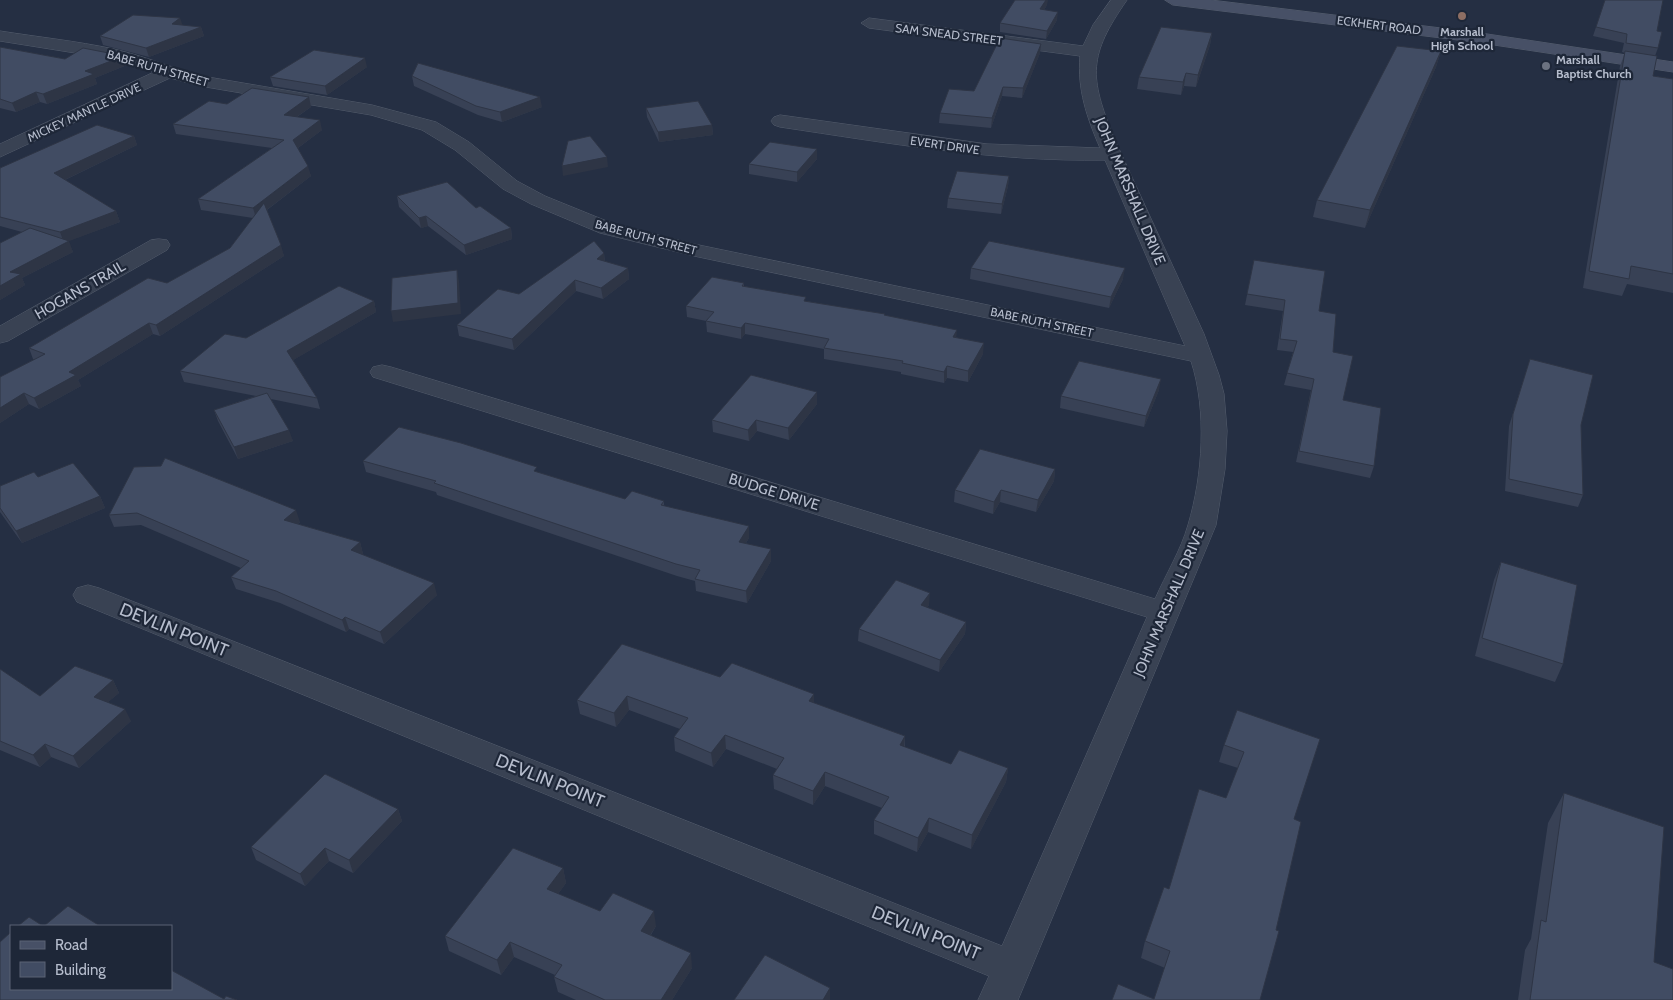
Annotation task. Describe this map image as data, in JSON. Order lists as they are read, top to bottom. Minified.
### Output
{"streets":{"main road":["ECKHERT ROAD"],"street":["SAM SNEAD STREET","BABE RUTH STREET","MICKEY MANTLE DRIVE","EVERT DRIVE","JOHN MARSHALL DRIVE","HOGANS TRAIL","BUDGE DRIVE","DEVLIN POINT"]},"crossings":[["SAM SNEAD STREET","JOHN MARSHALL DRIVE"],["BABE RUTH STREET","MICKEY MANTLE DRIVE"],["BABE RUTH STREET","JOHN MARSHALL DRIVE"],["EVERT DRIVE","JOHN MARSHALL DRIVE"],["JOHN MARSHALL DRIVE","BUDGE DRIVE"],["JOHN MARSHALL DRIVE","DEVLIN POINT"]],"places":["Marshall High School","Marshall Baptist Church"],"legend":["Road","Building"]}
